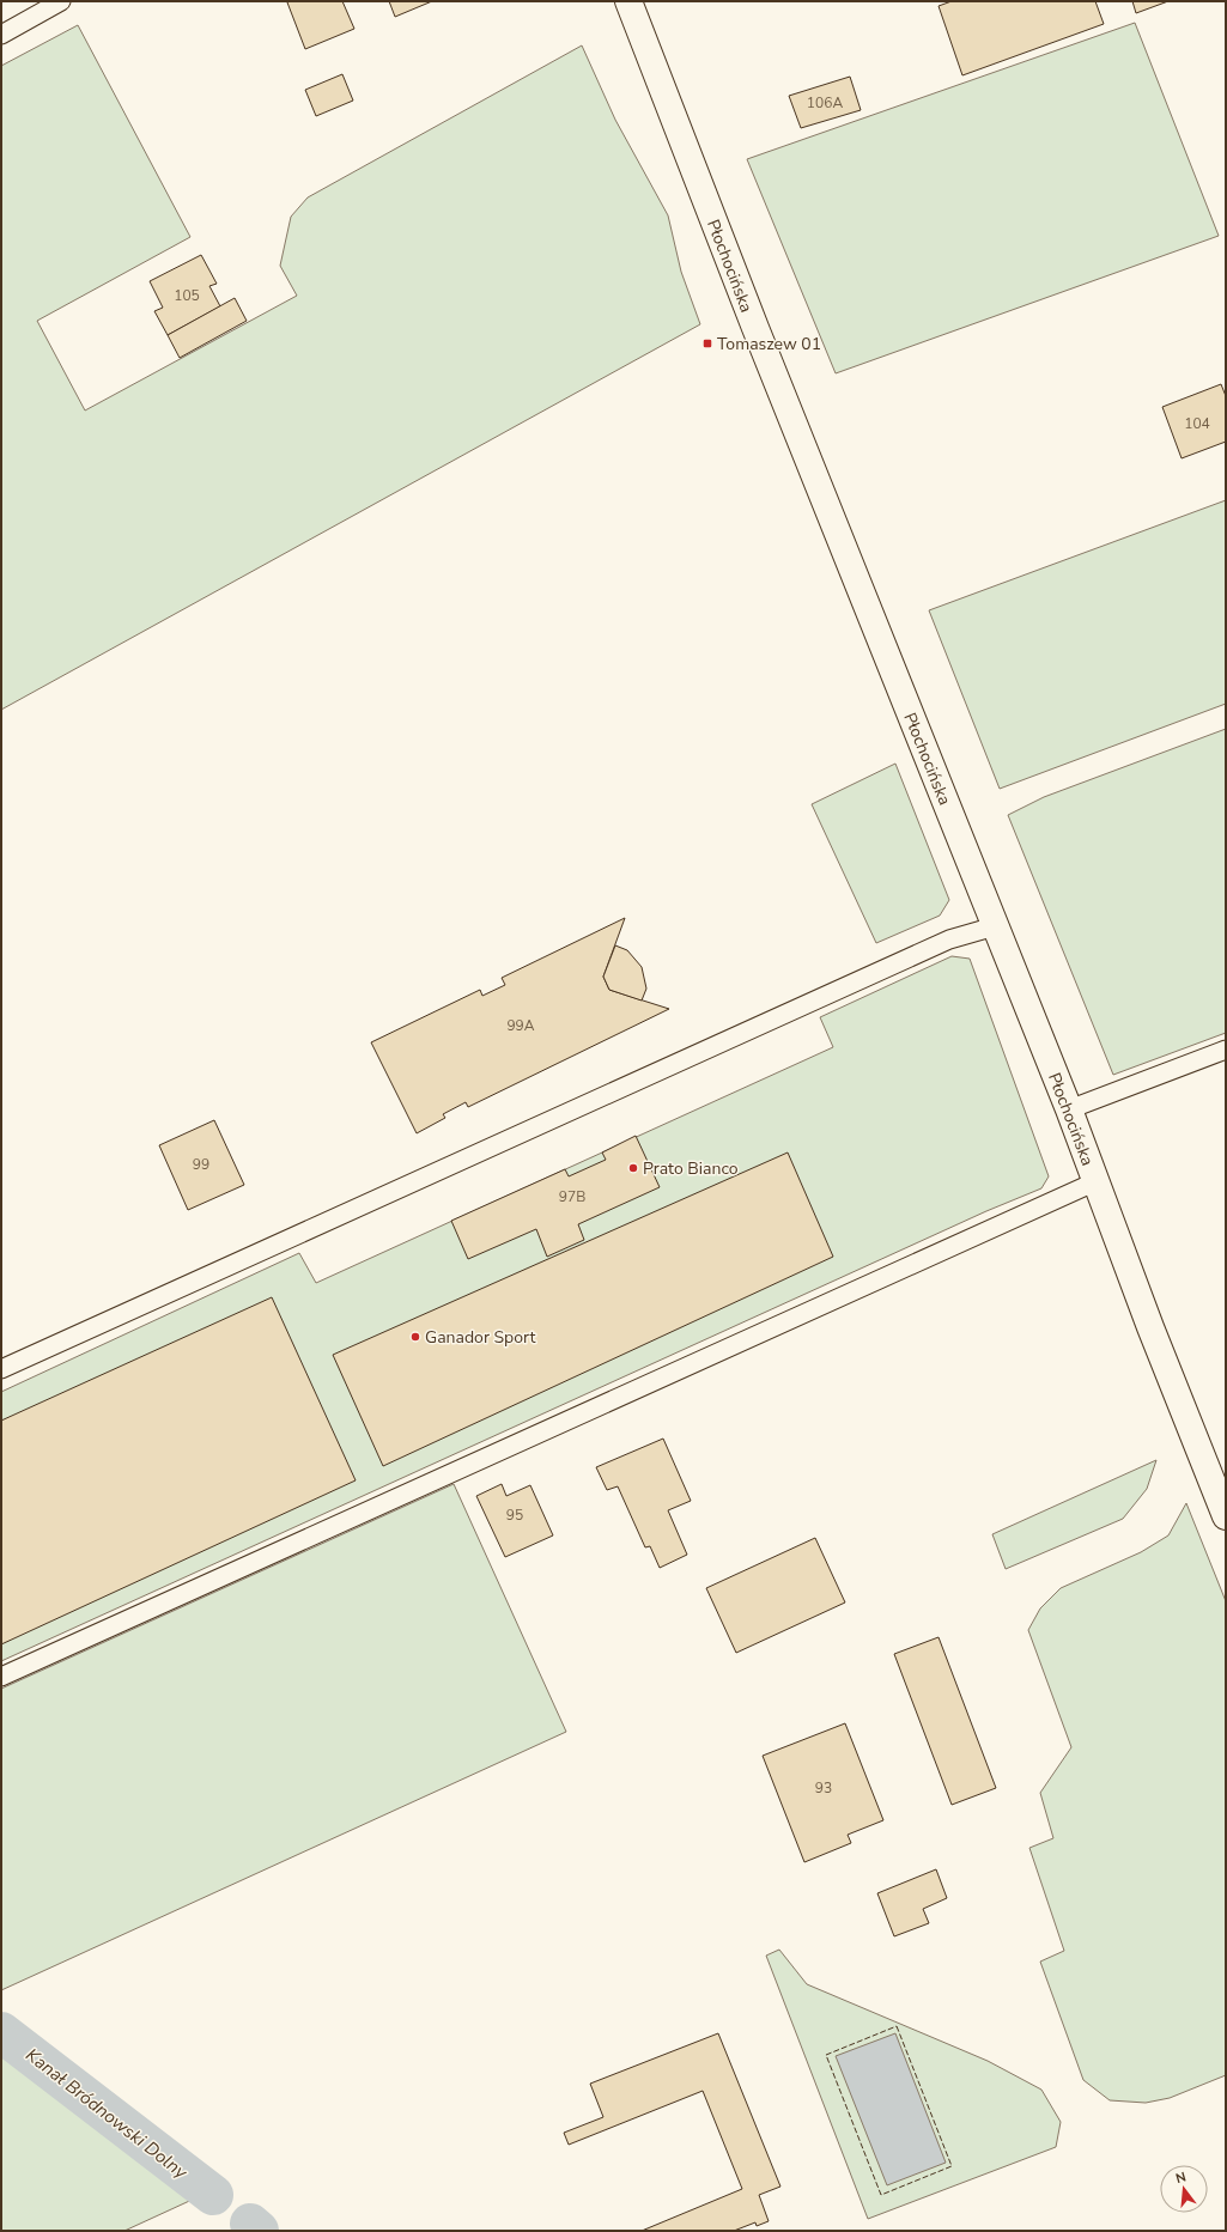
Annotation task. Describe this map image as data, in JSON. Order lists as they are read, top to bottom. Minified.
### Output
{"streets":{"main road":["Płochocińska"]},"water":["Kanał Bródnowski Dolny"],"places":{"transit":["Tomaszew 01"],"other":["Prato Bianco","Ganador Sport"]},"house_numbers":["106A","105","104","99A","99","97B","95","93"],"north":"top"}
